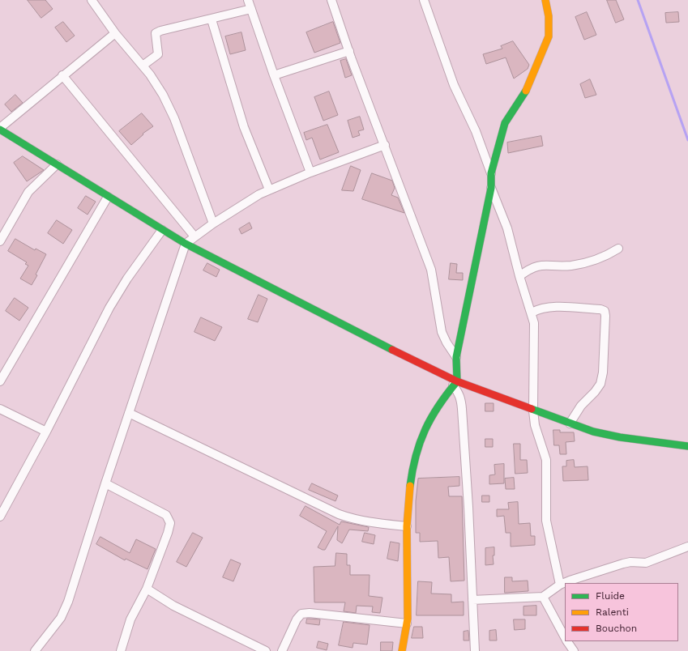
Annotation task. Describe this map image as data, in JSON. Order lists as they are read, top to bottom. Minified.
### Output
{"legend":["Fluide","Ralenti","Bouchon"]}
